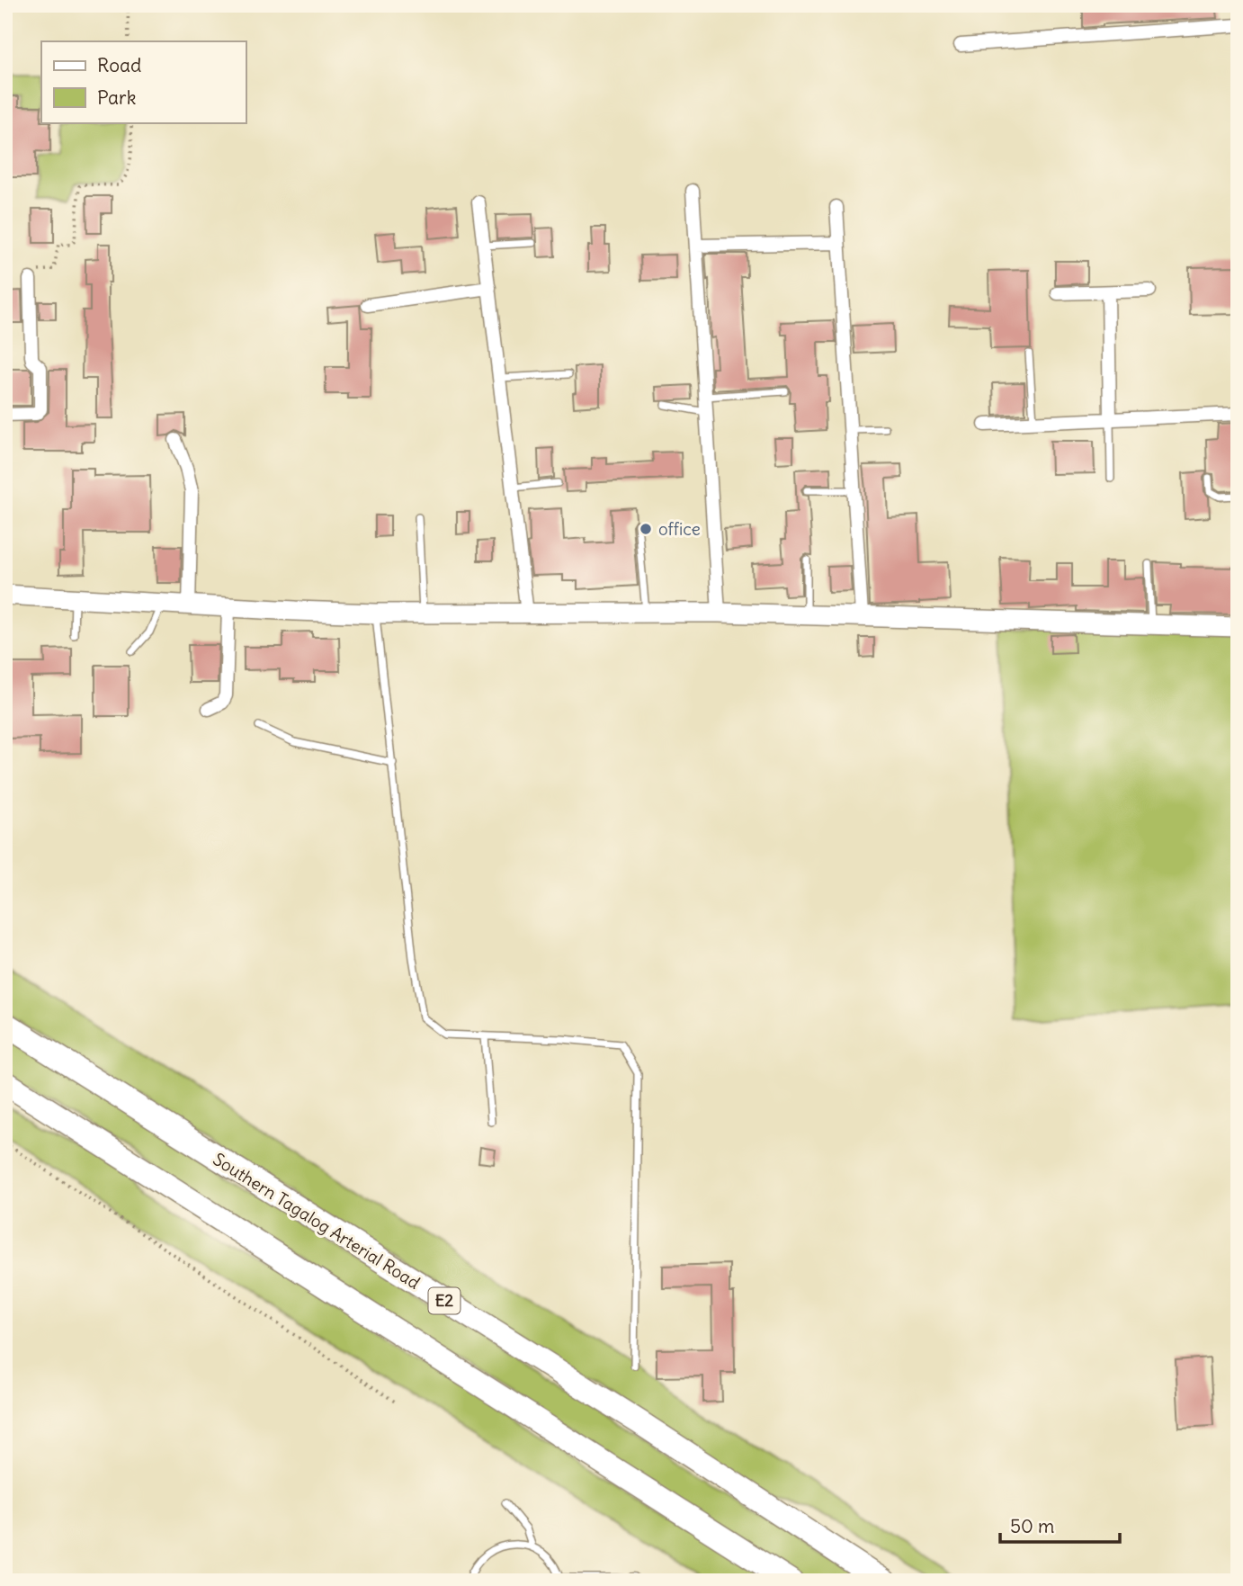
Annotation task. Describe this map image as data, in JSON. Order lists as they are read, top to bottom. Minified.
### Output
{"streets":{"highway":["Southern Tagalog Arterial Road","E2"]},"places":["office"],"legend":["Road","Park"],"scale_bar":"50 m"}
